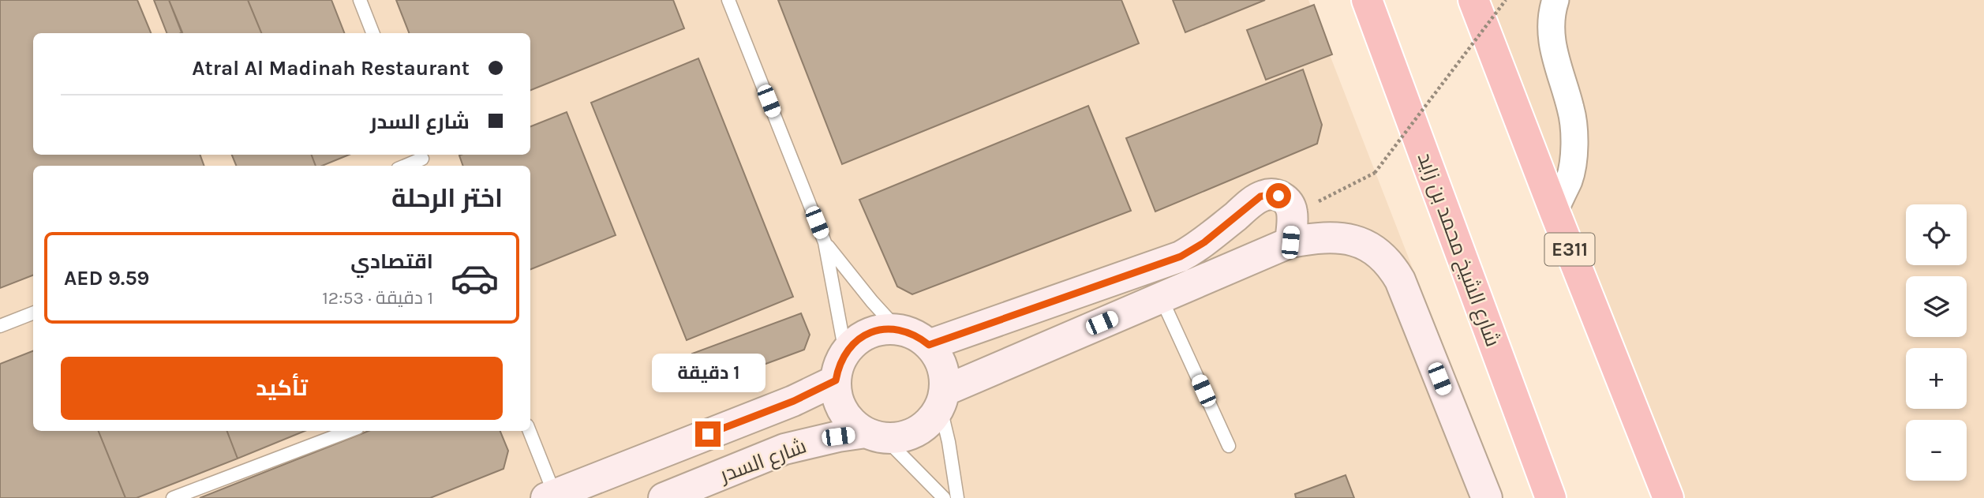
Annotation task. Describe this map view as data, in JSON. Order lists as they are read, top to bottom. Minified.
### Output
{"streets":{"highway":["شارع الشيخ محمد بن زايد","E311"],"street":["شارع السدر"]},"page":{"banner":["Atral Al Madinah Restaurant","شارع السدر"],"heading":"اختر الرحلة","map_buttons":["+","−"],"list":[{"name":"اقتصادي","note":"1 دقيقة · 12:53","value":"AED 9.59"}],"buttons":"تأكيد","bubble":"1 دقيقة"}}
